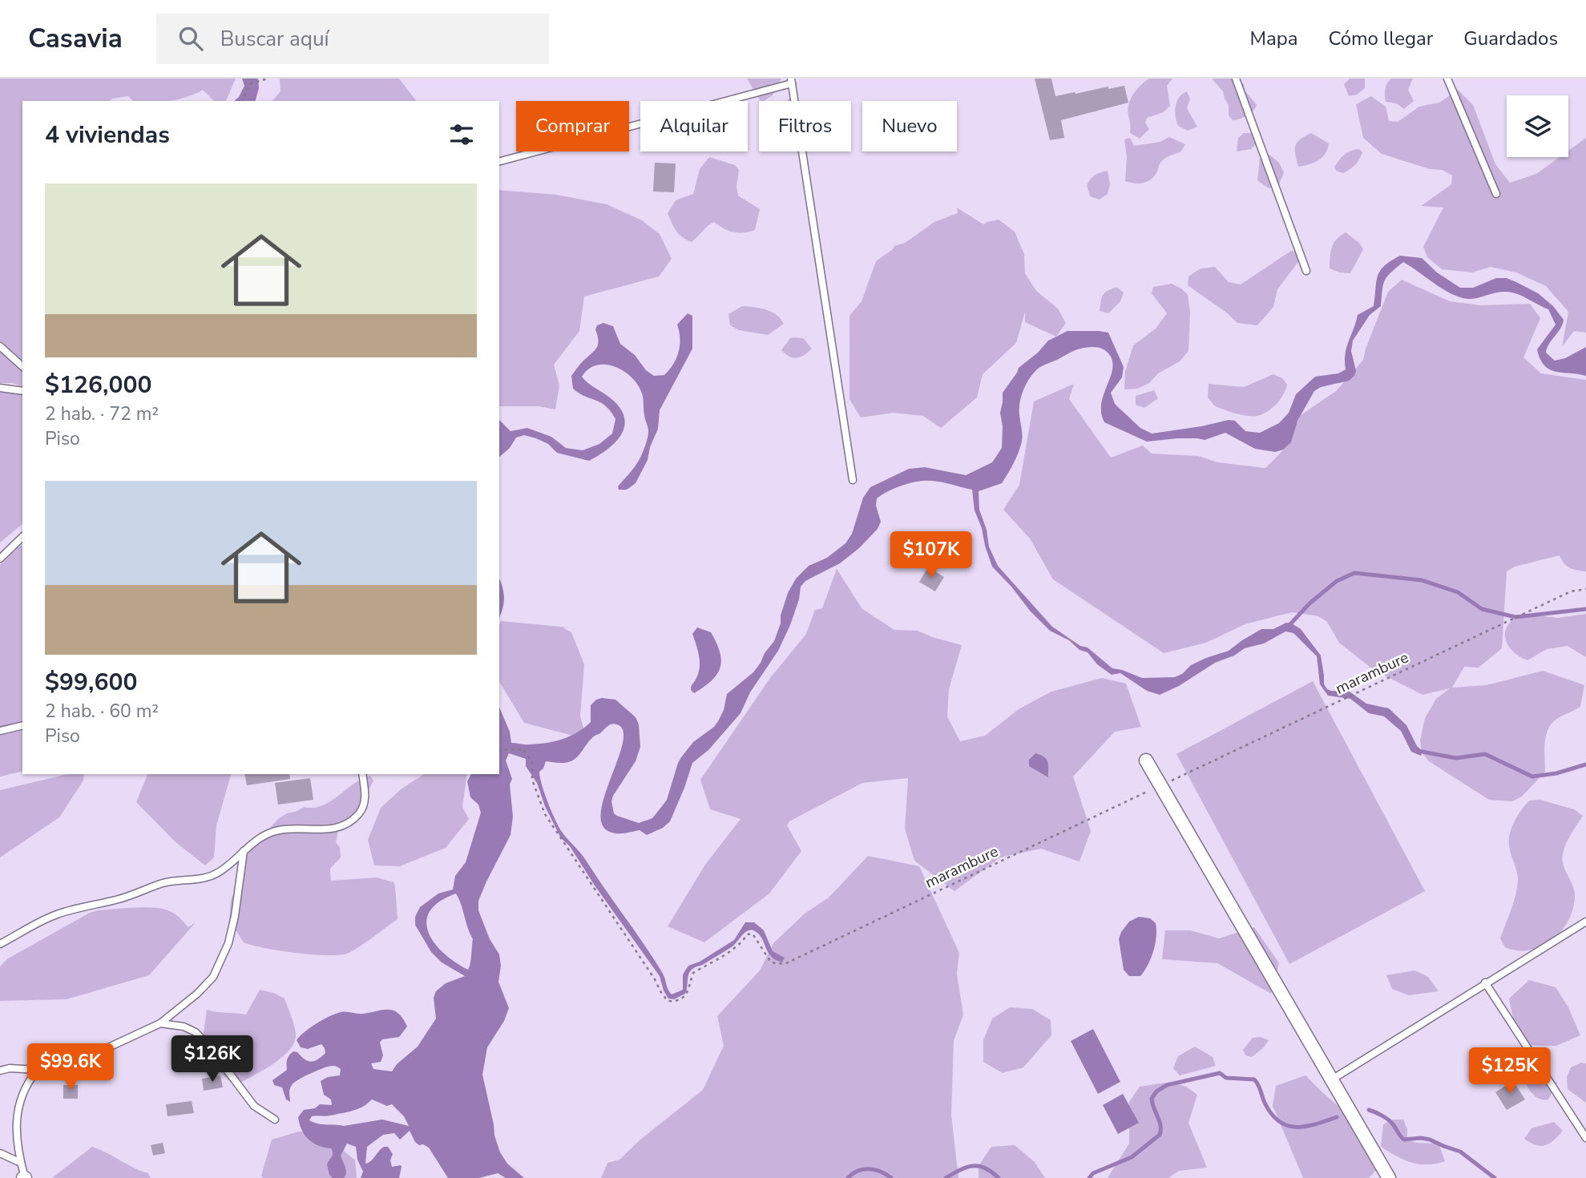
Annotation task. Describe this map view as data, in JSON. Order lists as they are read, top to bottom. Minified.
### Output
{"streets":{"path":["marambure"]},"page":{"header":"Casavia","search":"Buscar aquí","nav":["Mapa","Cómo llegar","Guardados"],"chip":["Comprar","Alquilar","Filtros","Nuevo"],"heading":"4 viviendas","list":[{"name":"$126,000","note":"2 hab. · 72 m² · Piso"},{"name":"$99,600","note":"2 hab. · 60 m² · Piso"}],"price":["$107K","$126K","$99.6K","$125K"]}}
